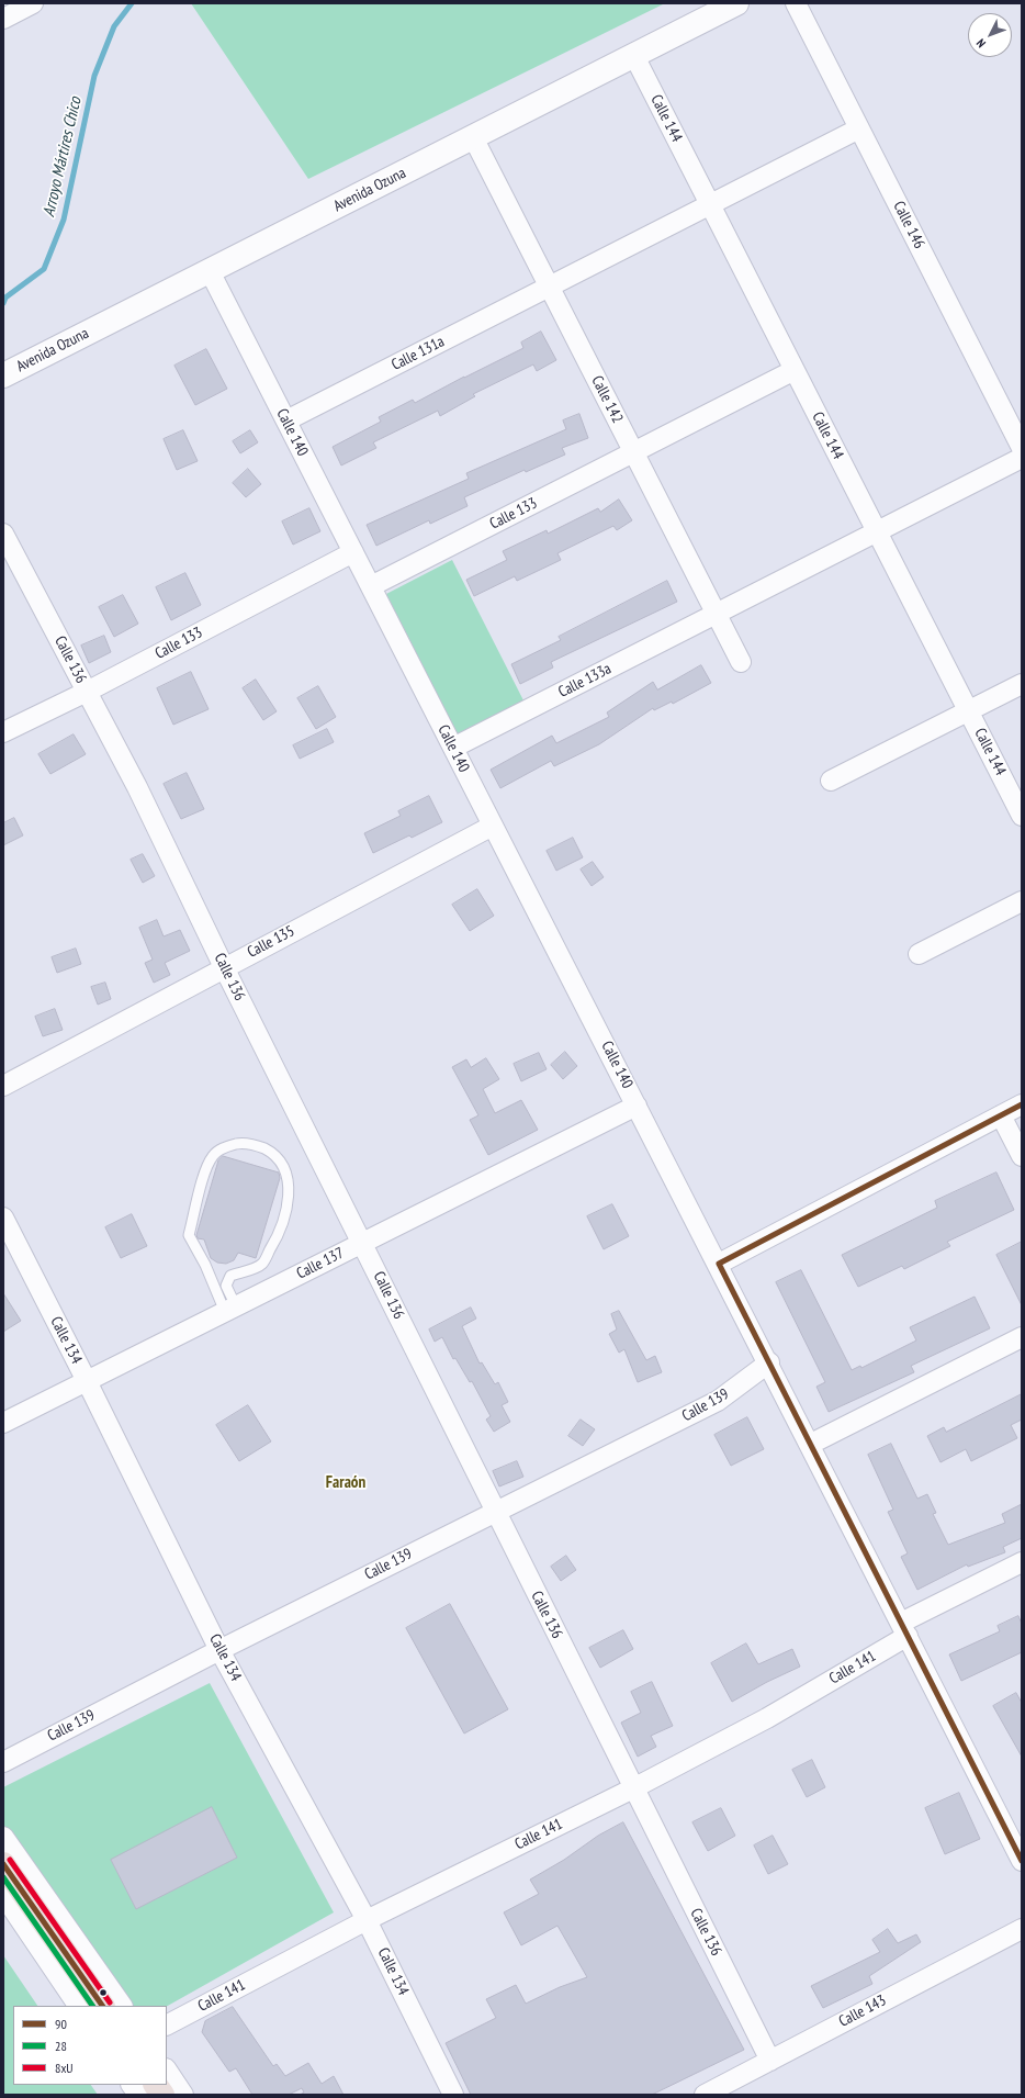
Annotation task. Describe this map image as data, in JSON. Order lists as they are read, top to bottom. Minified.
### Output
{"streets":{"main road":["Avenida Ozuna"],"street":["Calle 144","Calle 146","Calle 131a","Calle 142","Calle 140","Calle 133","Calle 136","Calle 133a","Calle 135","Calle 137","Calle 134","Calle 139","Calle 141","Calle 143"]},"crossings":[["Calle 144","Avenida Ozuna"],["Calle 144","Calle 131a"],["Calle 144","Calle 133"],["Calle 144","Calle 133a"],["Avenida Ozuna","Calle 142"],["Avenida Ozuna","Calle 140"],["Calle 146","Calle 131a"],["Calle 131a","Calle 142"],["Calle 131a","Calle 140"],["Calle 142","Calle 133"],["Calle 142","Calle 133a"],["Calle 140","Calle 133"],["Calle 140","Calle 133a"],["Calle 140","Calle 135"],["Calle 140","Calle 137"],["Calle 140","Calle 139"],["Calle 140","Calle 141"],["Calle 133","Calle 136"],["Calle 136","Calle 135"],["Calle 136","Calle 137"],["Calle 136","Calle 139"],["Calle 136","Calle 141"],["Calle 136","Calle 143"],["Calle 137","Calle 134"],["Calle 134","Calle 139"],["Calle 134","Calle 141"]],"districts":["Faraón"],"water":["Arroyo Mártires Chico"],"lines":["transit line 90","transit line 8xU","transit line 28"],"legend":["90","28","8xU"],"north":"bottom left"}
